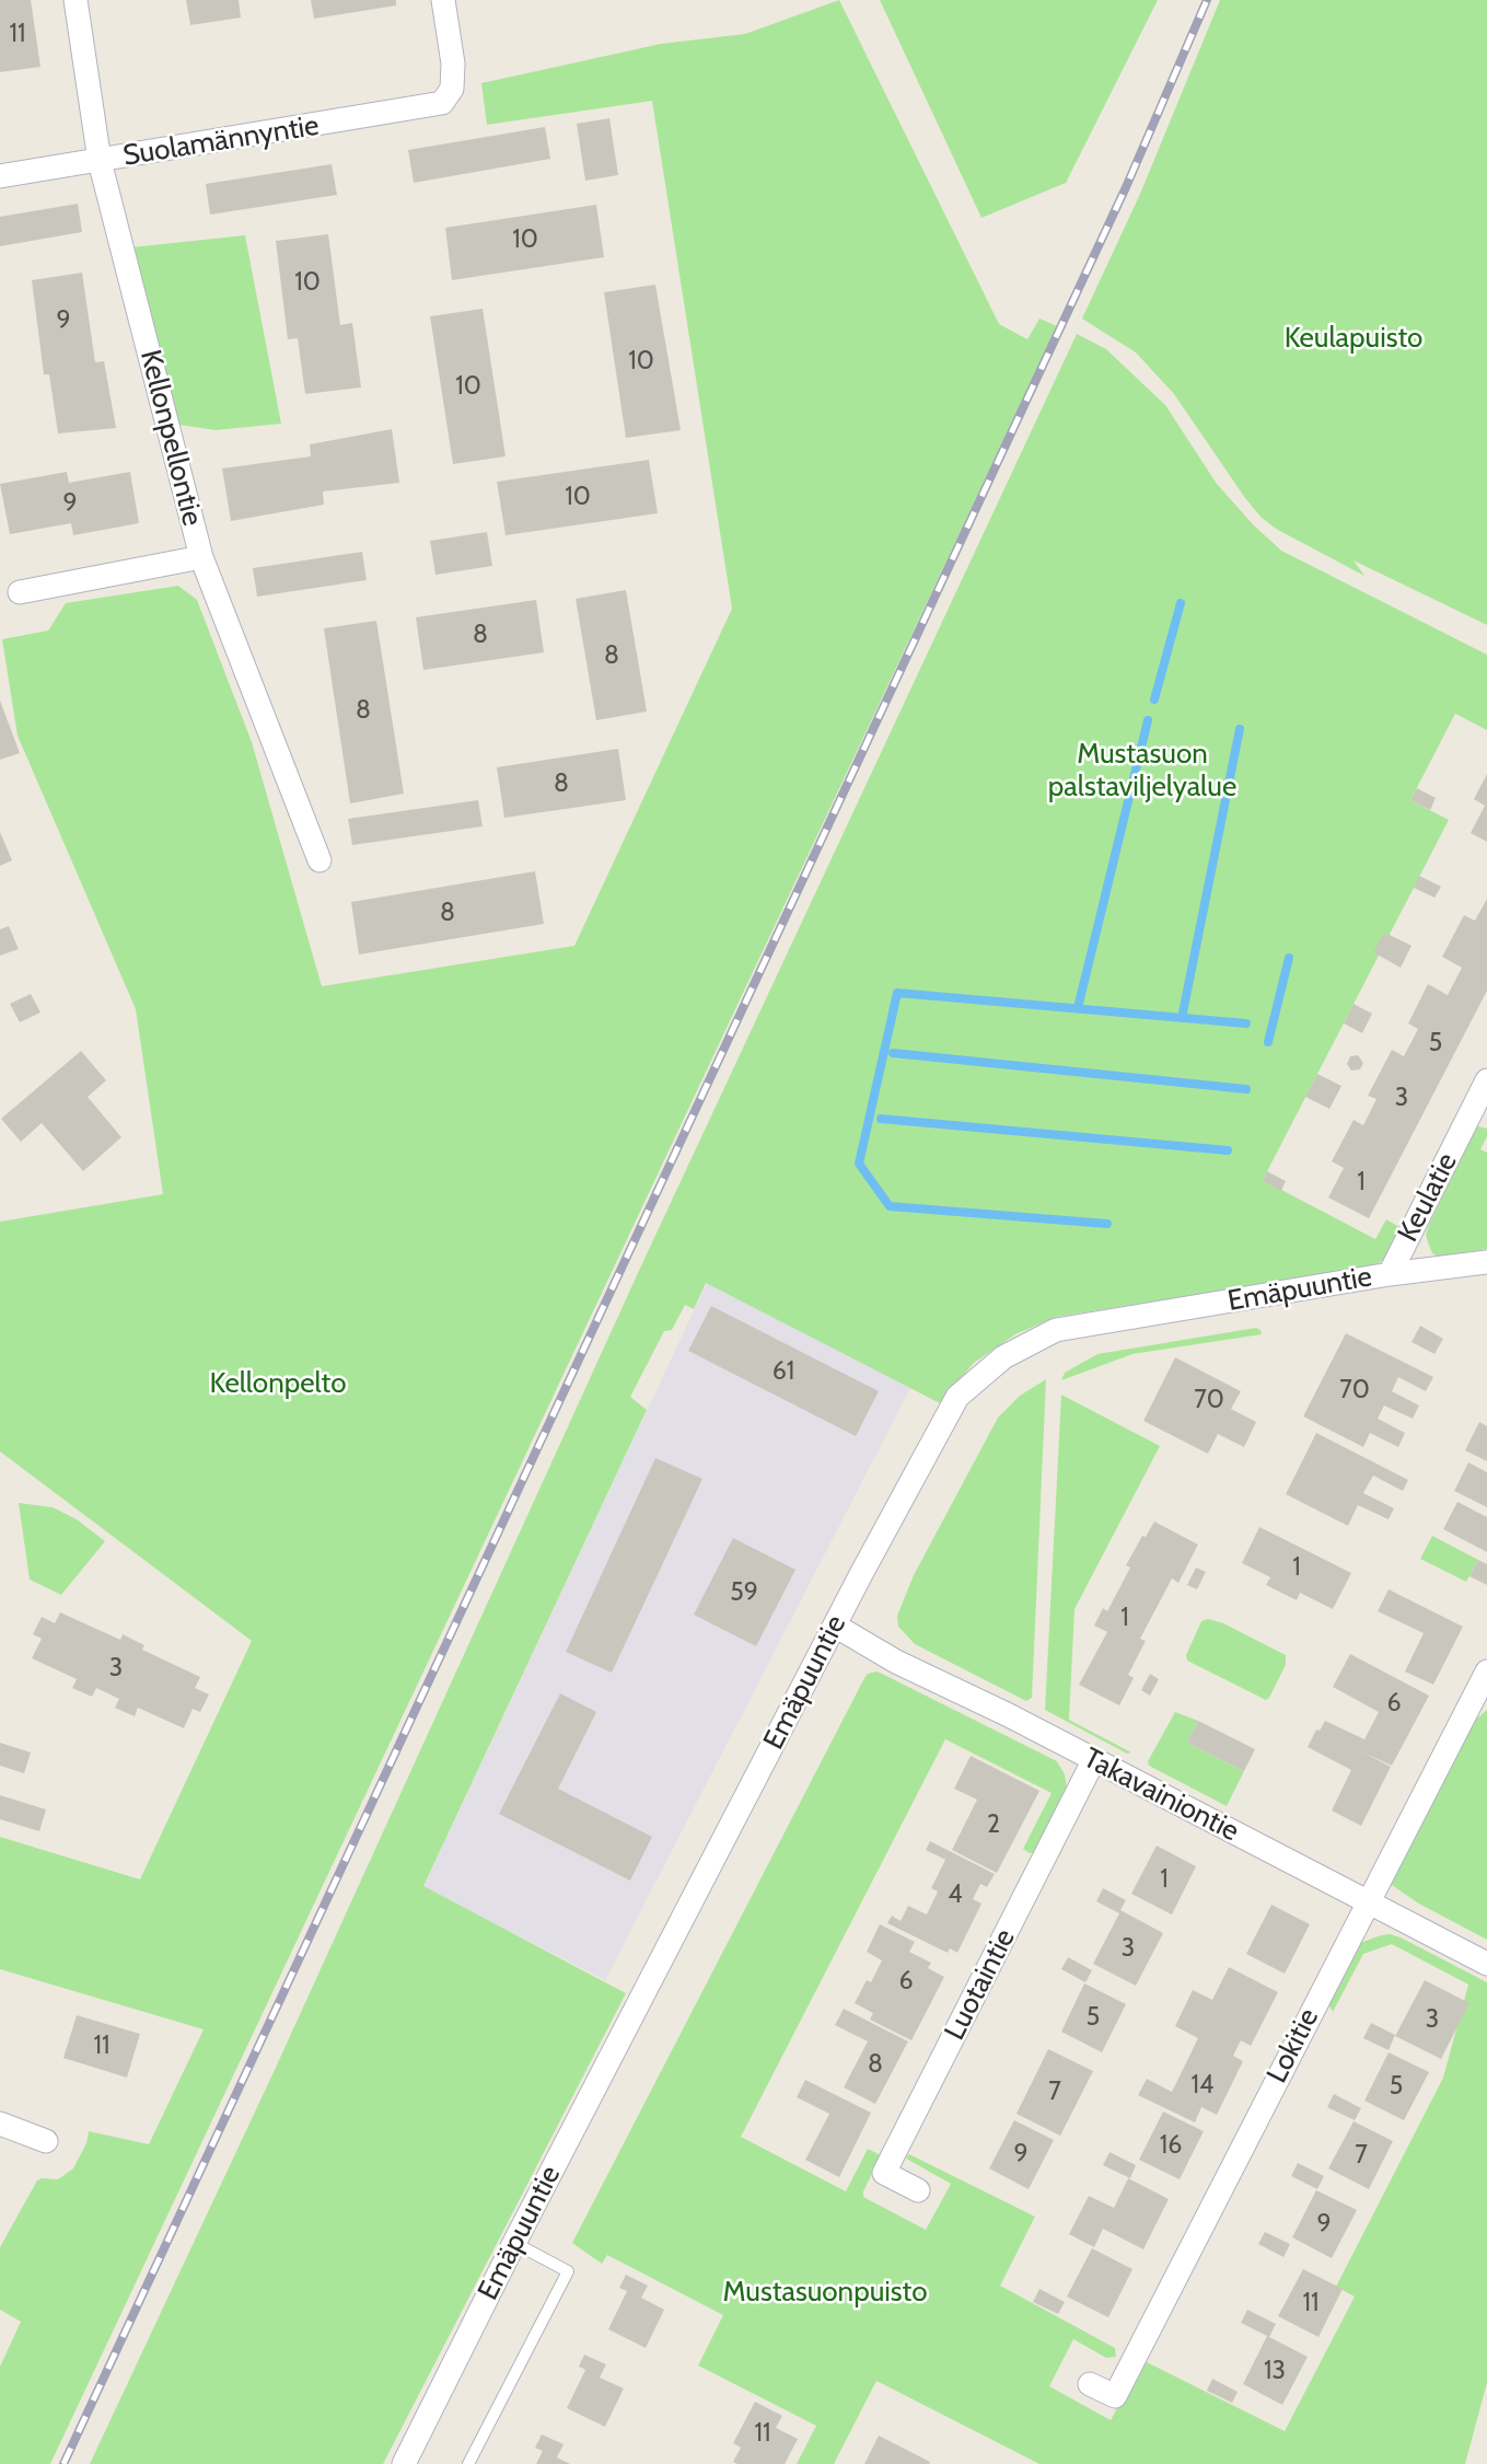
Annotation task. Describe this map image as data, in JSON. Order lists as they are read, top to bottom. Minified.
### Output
{"streets":{"street":["Suolamännyntie","Kellonpellontie","Keulatie","Emäpuuntie","Takavainiontie","Luotaintie","Lokitie"]},"crossings":[["Suolamännyntie","Kellonpellontie"],["Keulatie","Emäpuuntie"],["Emäpuuntie","Takavainiontie"],["Takavainiontie","Luotaintie"],["Takavainiontie","Lokitie"]],"parks":["Keulapuisto","Mustasuon palstaviljelyalue","Kellonpelto","Mustasuonpuisto"],"house_numbers":["11","10","10","9","10","10","10","9","8","8","8","8","8","5","3","1","61","70","70","1","59","1","3","6","2","1","4","3","6","5","3","11","8","14","5","7","16","9","7","9","11","13","11"]}
